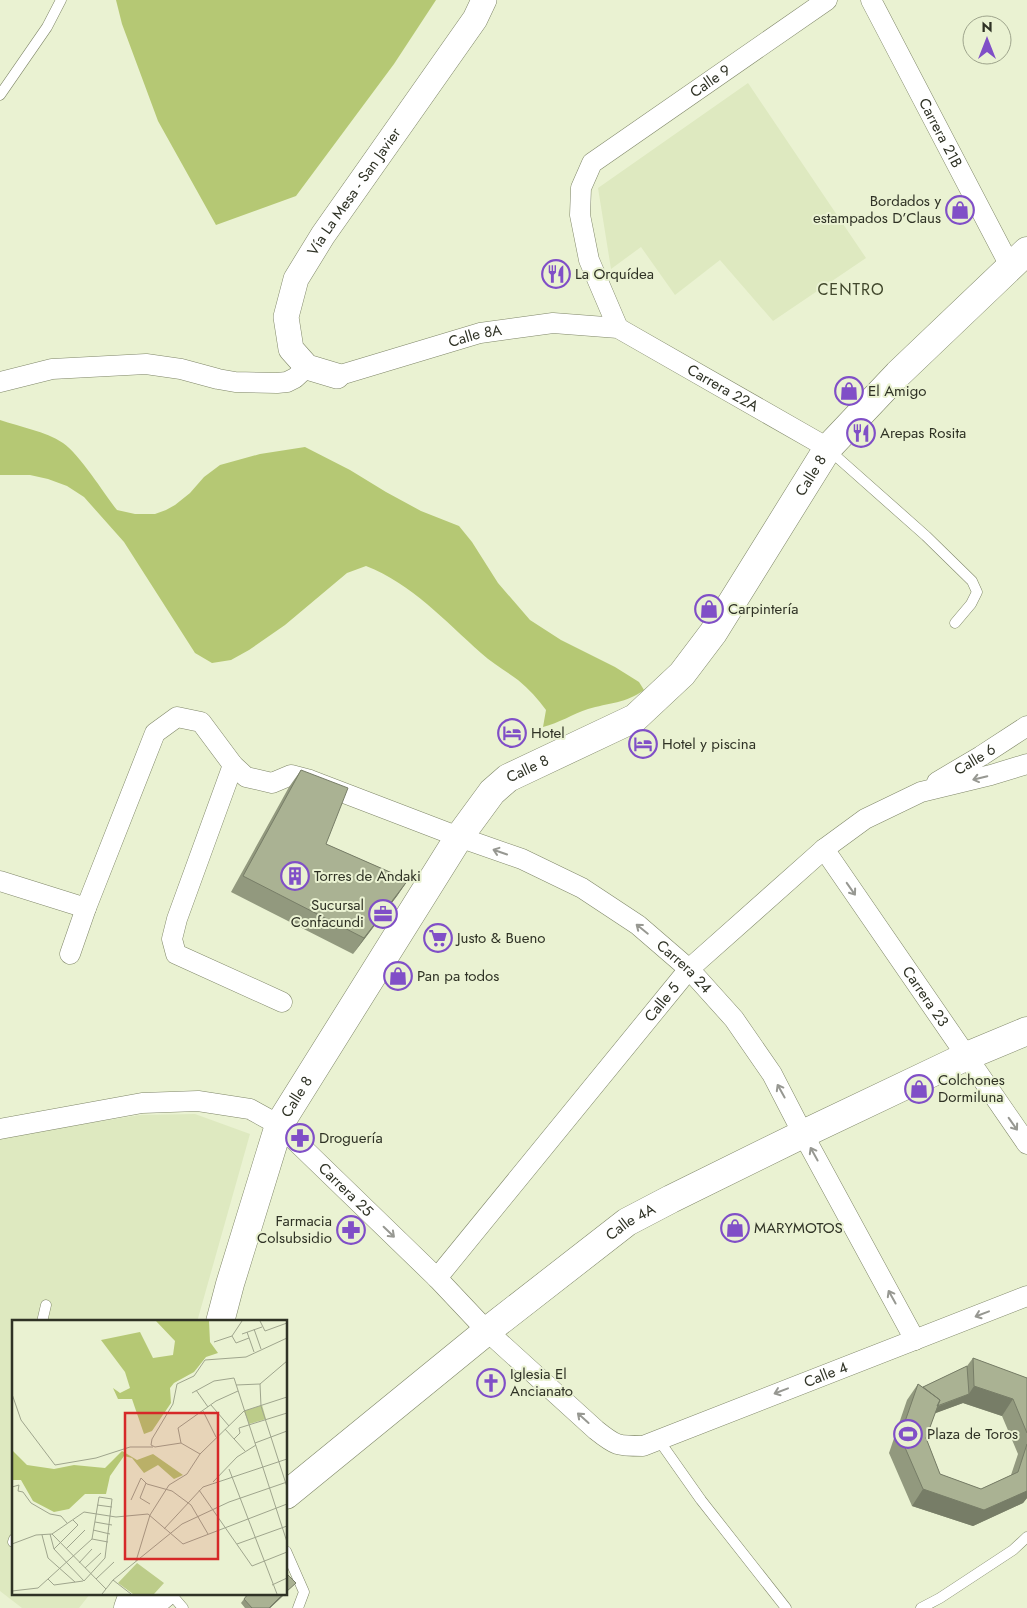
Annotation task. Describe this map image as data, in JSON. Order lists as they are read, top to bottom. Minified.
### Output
{"streets":{"main road":["Calle 8","Calle 4A"],"street":["Calle 9","Carrera 21B","Vía La Mesa - San Javier","Calle 8A","Carrera 22A","Calle 6","Carrera 24","Carrera 23","Calle 5","Carrera 25","Calle 4"]},"crossings":[["Calle 9","Calle 8A"],["Calle 9","Carrera 22A"],["Carrera 21B","Calle 8"],["Calle 8A","Carrera 22A"],["Carrera 22A","Calle 8"],["Calle 8","Carrera 24"],["Calle 8","Carrera 25"],["Calle 6","Calle 5"],["Carrera 24","Calle 5"],["Carrera 24","Calle 4A"],["Carrera 24","Calle 4"],["Carrera 23","Calle 5"],["Carrera 23","Calle 4A"],["Calle 5","Carrera 25"],["Carrera 25","Calle 4A"],["Carrera 25","Calle 4"]],"one_way":["Carrera 24","Carrera 23","Calle 4"],"districts":["CENTRO"],"places":{"shop":["Bordados y estampados D’Claus","El Amigo","Carpintería","Pan pa todos","Colchones Dormiluna","MARYMOTOS"],"restaurant":["La Orquídea","Arepas Rosita"],"hotel":["Hotel","Hotel y piscina"],"building":["Torres de Andaki"],"office":["Sucursal Confacundi"],"supermarket":["Justo & Bueno"],"pharmacy":["Droguería","Farmacia Colsubsidio"],"church":["Iglesia El Ancianato"],"sports":["Plaza de Toros"]},"north":"top"}
